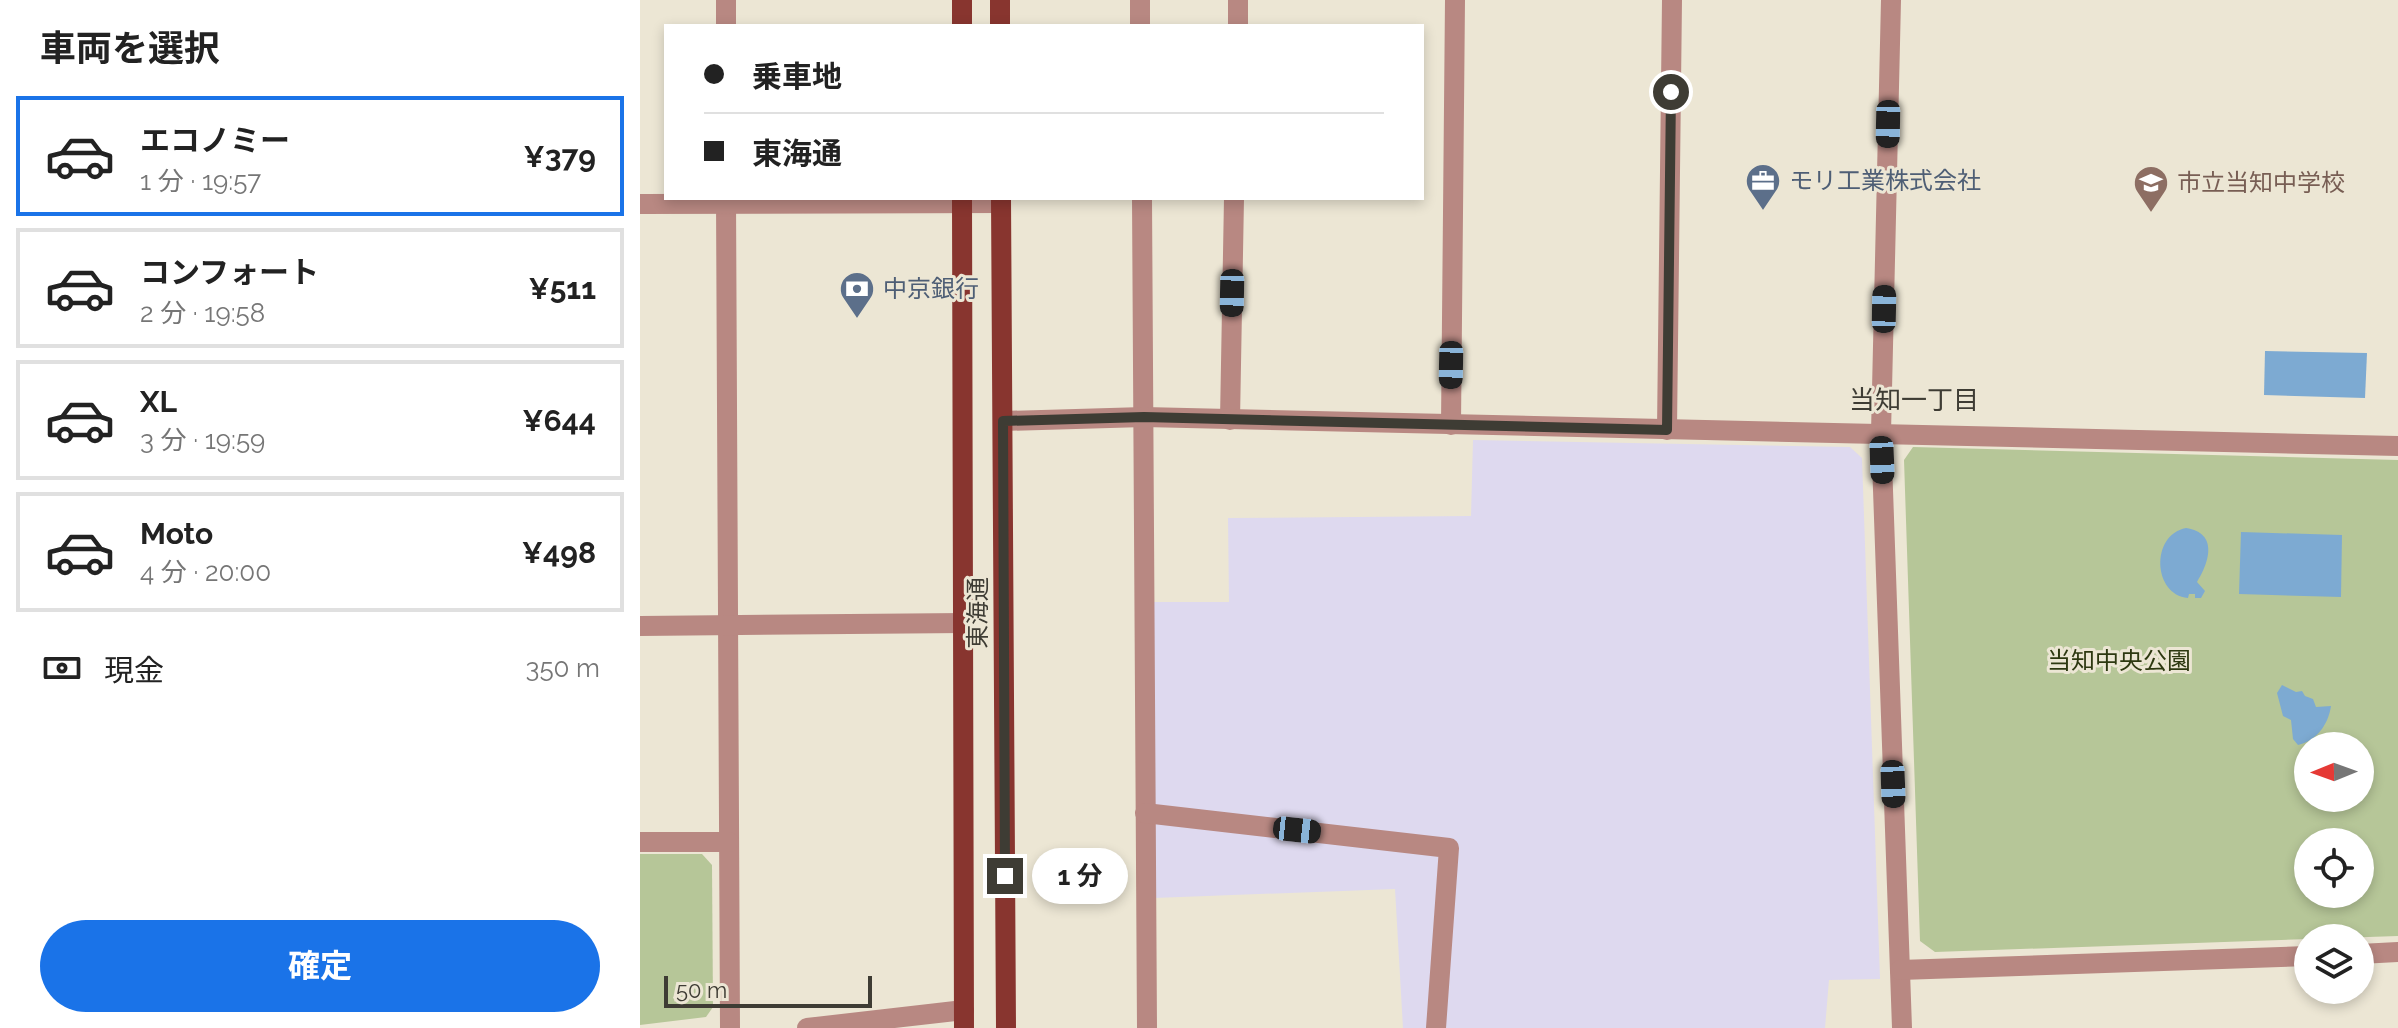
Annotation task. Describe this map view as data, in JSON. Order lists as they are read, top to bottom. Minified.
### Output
{"streets":{"main road":["東海通"]},"districts":["当知一丁目"],"parks":["当知中央公園"],"places":{"office":["モリ工業株式会社"],"school or university":["市立当知中学校"],"bank":["中京銀行"]},"scale_bar":"50 m","north":"left","page":{"heading":"車両を選択","banner":["乗車地","東海通"],"list":[{"name":"エコノミー","note":"1 分 · 19:57","value":"¥379"},{"name":"コンフォート","note":"2 分 · 19:58","value":"¥511"},{"name":"XL","note":"3 分 · 19:59","value":"¥644"},{"name":"Moto","note":"4 分 · 20:00","value":"¥498"}],"pay":["現金","350 m"],"bubble":"1 分","buttons":"確定","scale":"50 m"}}
